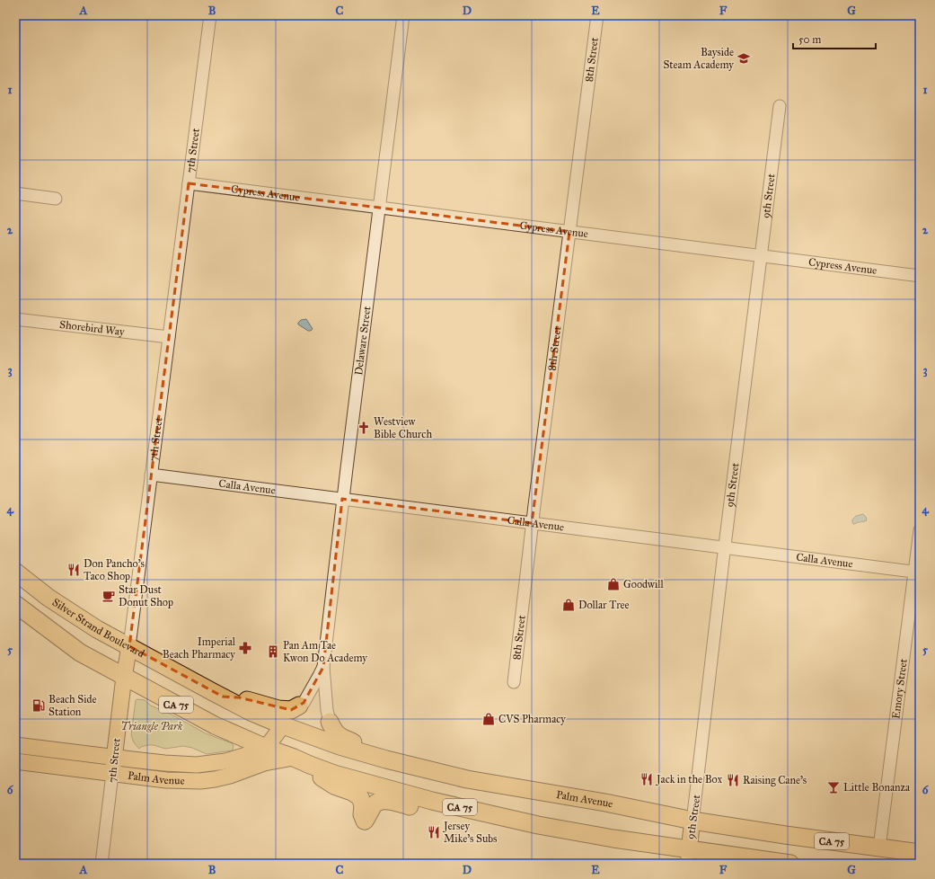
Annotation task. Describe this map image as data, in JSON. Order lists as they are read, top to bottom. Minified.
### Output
{"streets":{"highway":["Silver Strand Boulevard","CA 75","Palm Avenue"],"main road":["7th Street","9th Street"],"street":["8th Street","Cypress Avenue","Shorebird Way","Delaware Street","Calla Avenue","Emory Street"]},"crossings":[["8th Street","Cypress Avenue"],["8th Street","Calla Avenue"],["7th Street","Cypress Avenue"],["7th Street","Shorebird Way"],["7th Street","Calla Avenue"],["7th Street","Silver Strand Boulevard"],["7th Street","CA 75"],["7th Street","Palm Avenue"],["Cypress Avenue","9th Street"],["Cypress Avenue","Delaware Street"],["9th Street","Calla Avenue"],["9th Street","CA 75"],["9th Street","Palm Avenue"],["Delaware Street","Calla Avenue"],["Calla Avenue","Emory Street"],["Silver Strand Boulevard","Palm Avenue"],["Emory Street","Palm Avenue"],["CA 75","Palm Avenue"]],"parks":["Triangle Park"],"places":{"school or university":["Bayside Steam Academy"],"church":["Westview Bible Church"],"restaurant":["Don Pancho's Taco Shop","Jack in the Box","Raising Cane's","Jersey Mike's Subs"],"shop":["Goodwill","Dollar Tree","CVS Pharmacy"],"cafe":["Star Dust Donut Shop"],"pharmacy":["Imperial Beach Pharmacy"],"building":["Pan Am Tae Kwon Do Academy"],"fuel station":["Beach Side Station"],"bar":["Little Bonanza"]},"scale_bar":"50 m","grid":{"columns":["A","B","C","D","E","F","G"],"rows":["1","2","3","4","5","6"]}}
